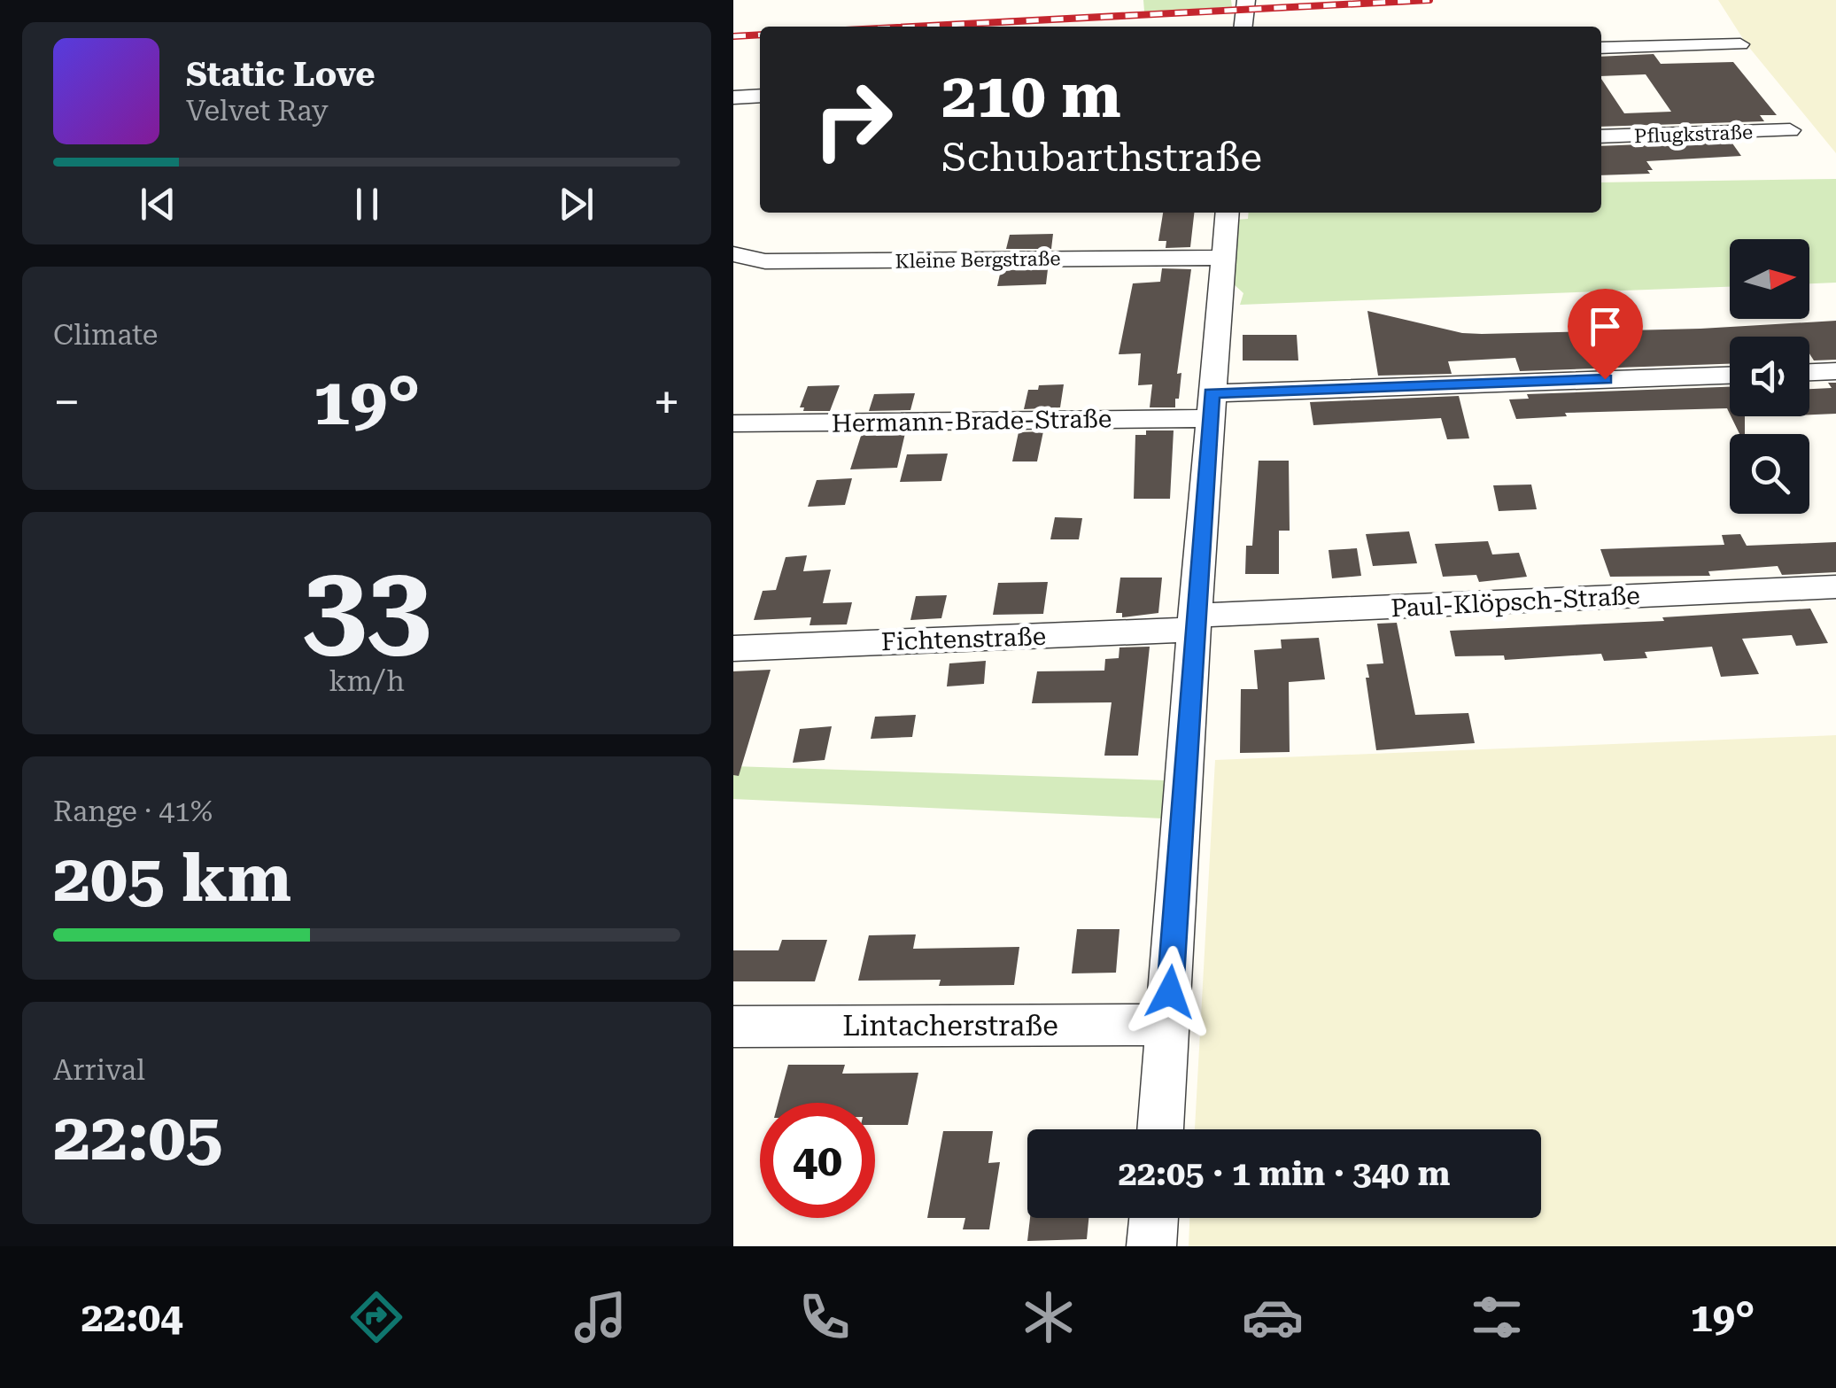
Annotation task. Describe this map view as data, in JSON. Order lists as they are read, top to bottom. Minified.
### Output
{"streets":{"street":["Pflugkstraße","Kleine Bergstraße","Hermann-Brade-Straße","Paul-Klöpsch-Straße","Fichtenstraße","Lintacherstraße"]},"crossings":[["Paul-Klöpsch-Straße","Fichtenstraße"]],"north":"right","page":{"turn":["210 m","Schubarthstraße"],"song":["Static Love","Velvet Ray"],"tile":["Climate",["33","km/h"],["Range · 41%","205 km"],["Arrival","22:05"]],"heat":["−","19°","+"],"limit":"40","trip":"22:05 · 1 min · 340 m","tabs":["22:04","19°"]}}
